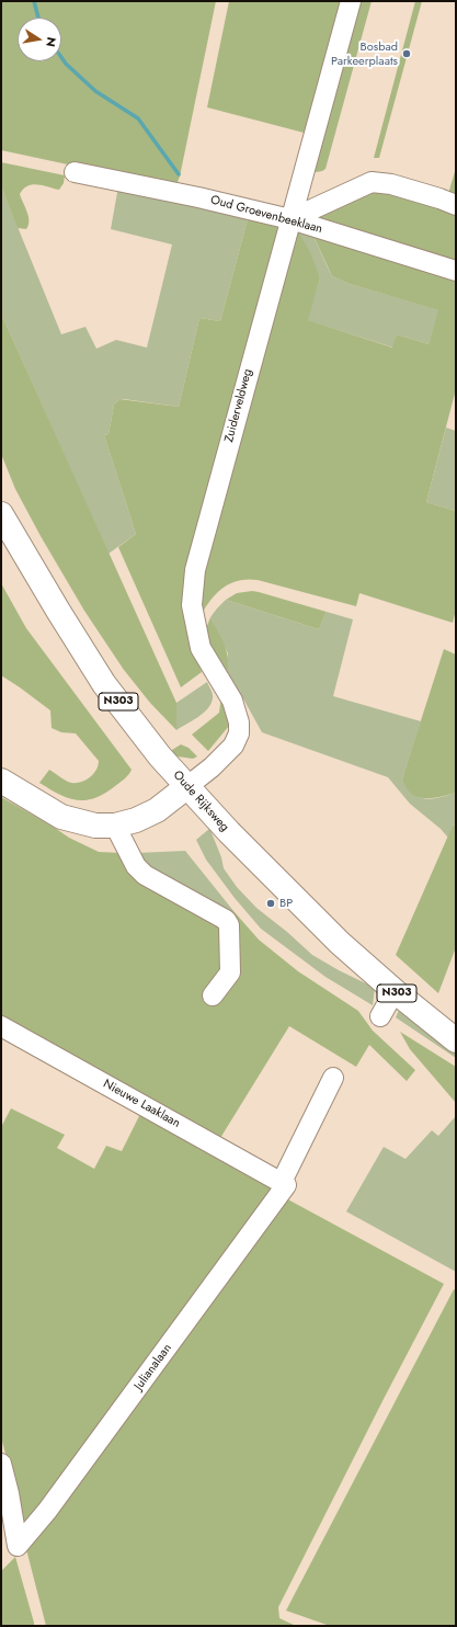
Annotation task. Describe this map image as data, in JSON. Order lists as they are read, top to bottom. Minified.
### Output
{"streets":{"main road":["N303","Oude Rijksweg"],"street":["Oud Groevenbeeklaan","Zuiderveldweg","Nieuwe Laaklaan","Julianalaan"]},"crossings":[["Oud Groevenbeeklaan","Zuiderveldweg"],["Zuiderveldweg","Oude Rijksweg"],["Nieuwe Laaklaan","Julianalaan"]],"places":["Bosbad Parkeerplaats","BP"],"north":"right"}
